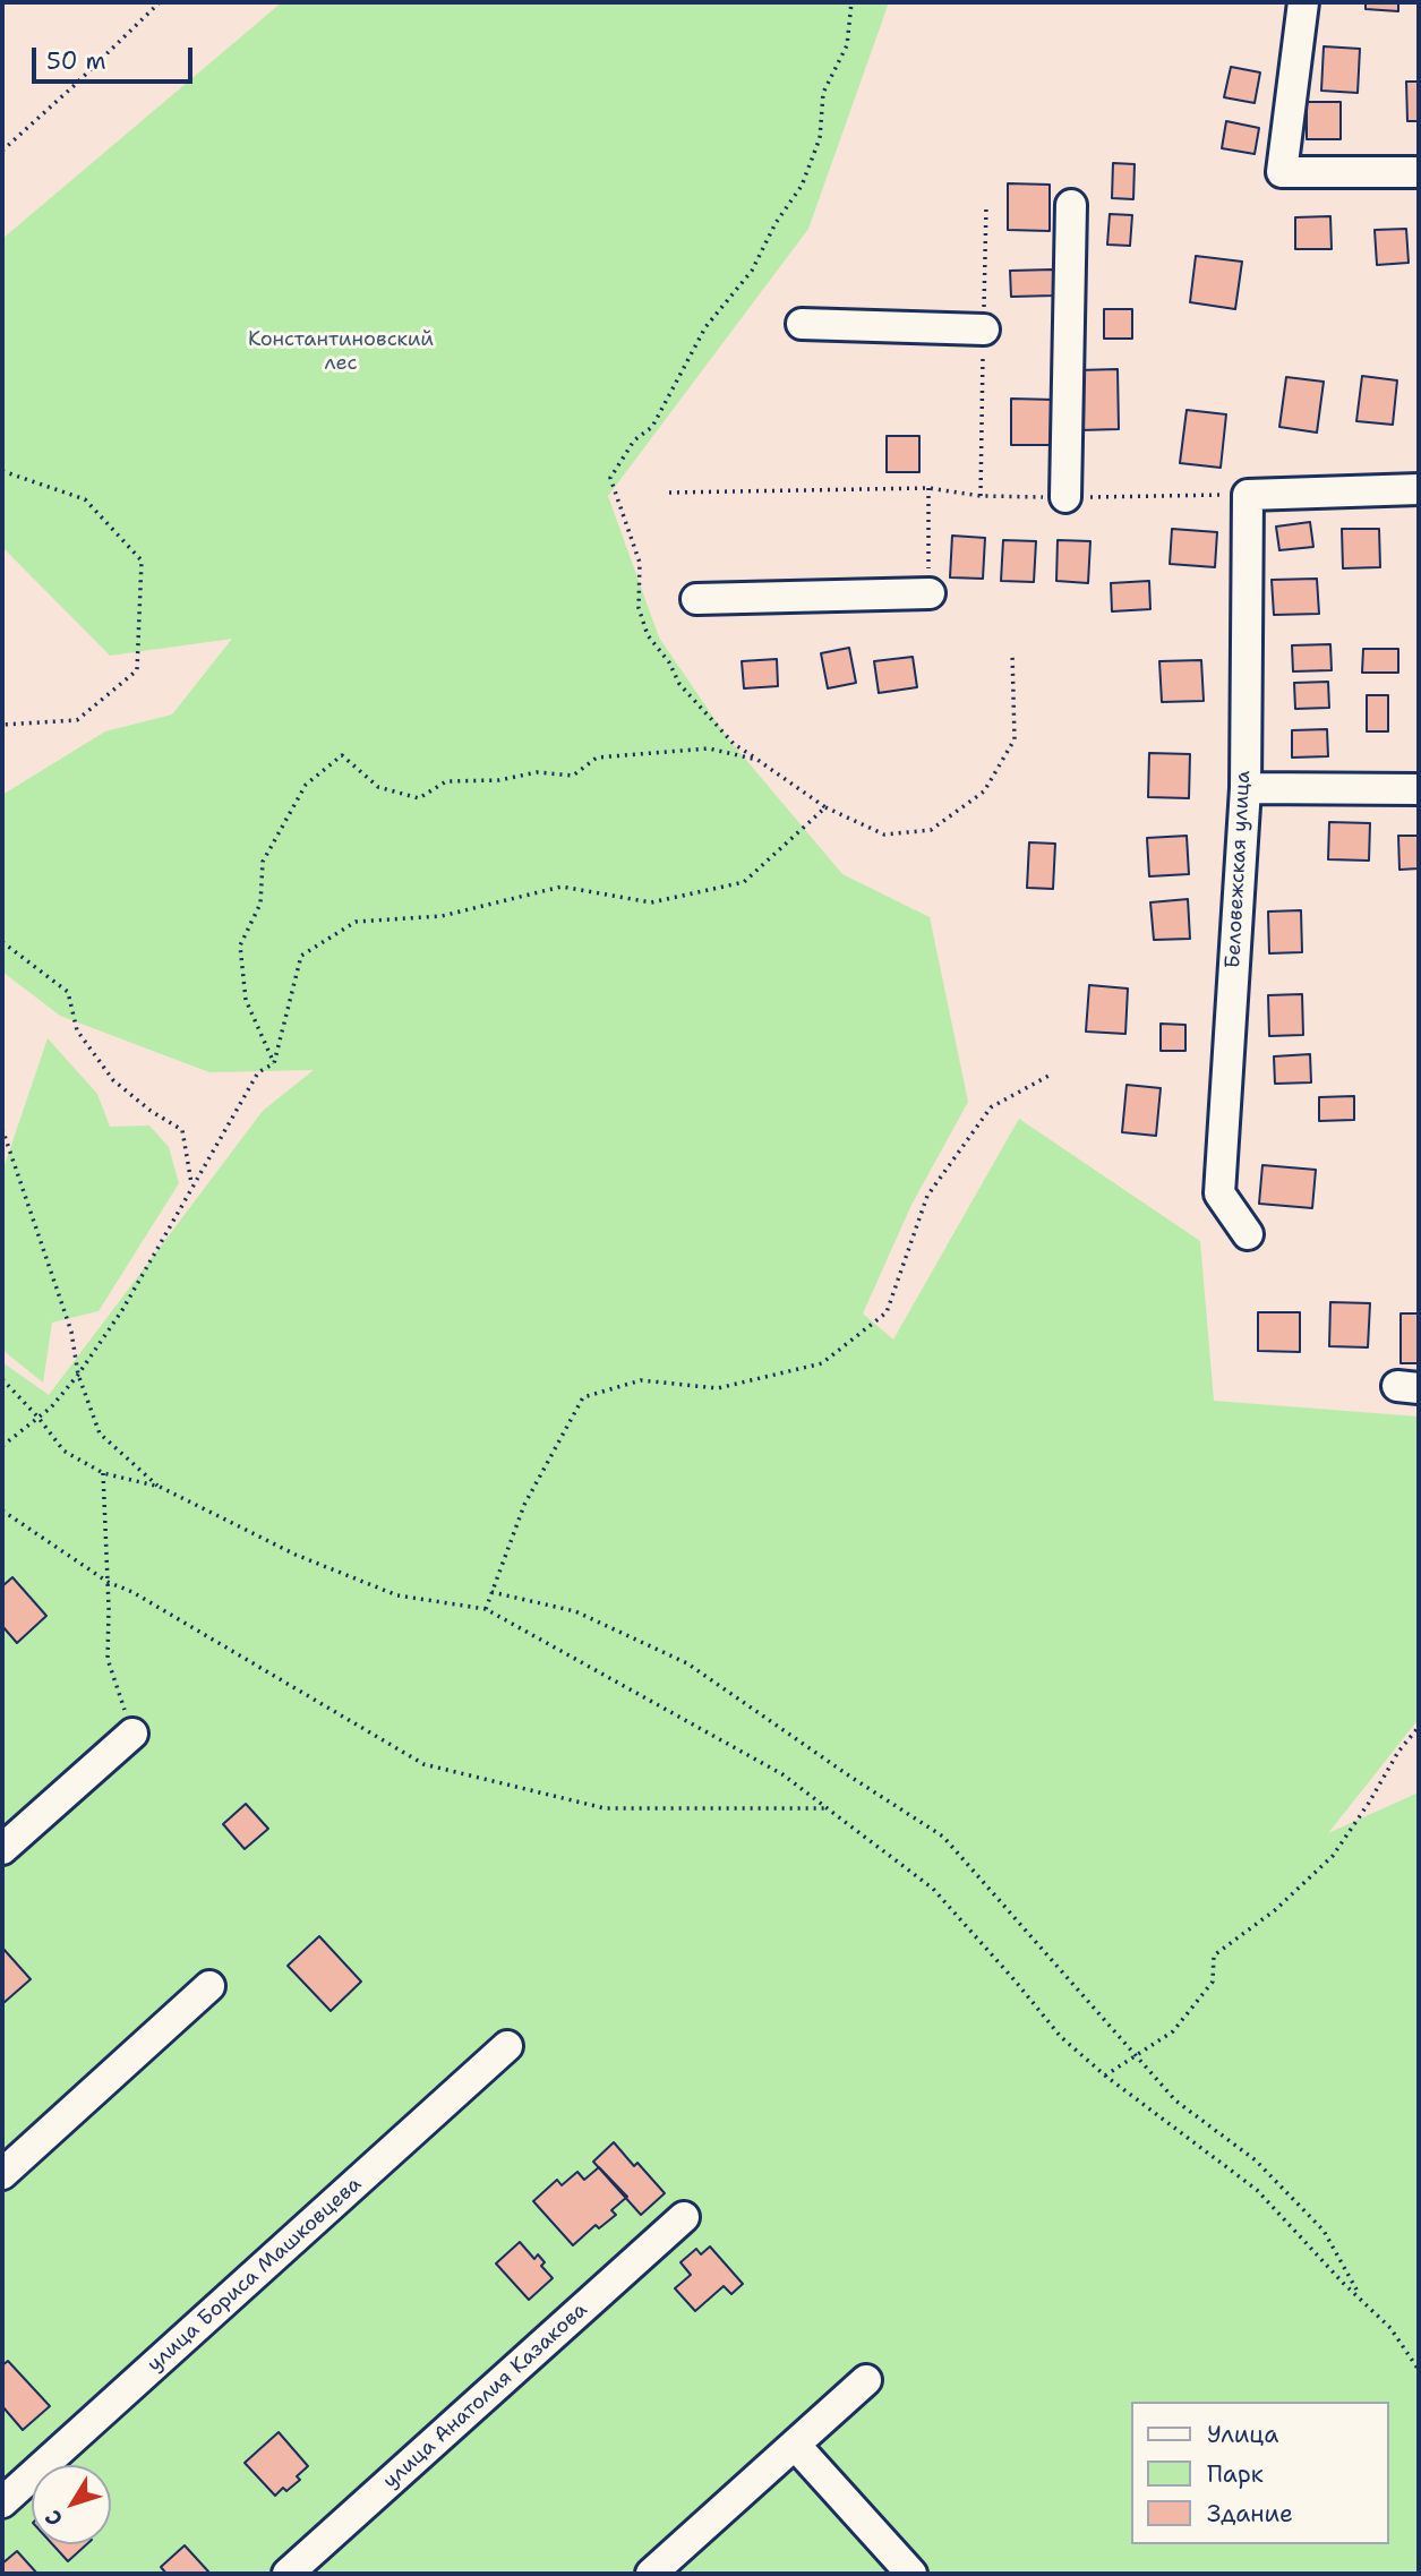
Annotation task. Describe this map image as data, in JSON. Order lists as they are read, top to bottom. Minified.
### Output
{"streets":{"street":["Беловежская улица","улица Бориса Машковцева","улица Анатолия Казакова"]},"parks":["Константиновский лес"],"legend":["Улица","Парк","Здание"],"scale_bar":"50 m","north":"bottom left"}
